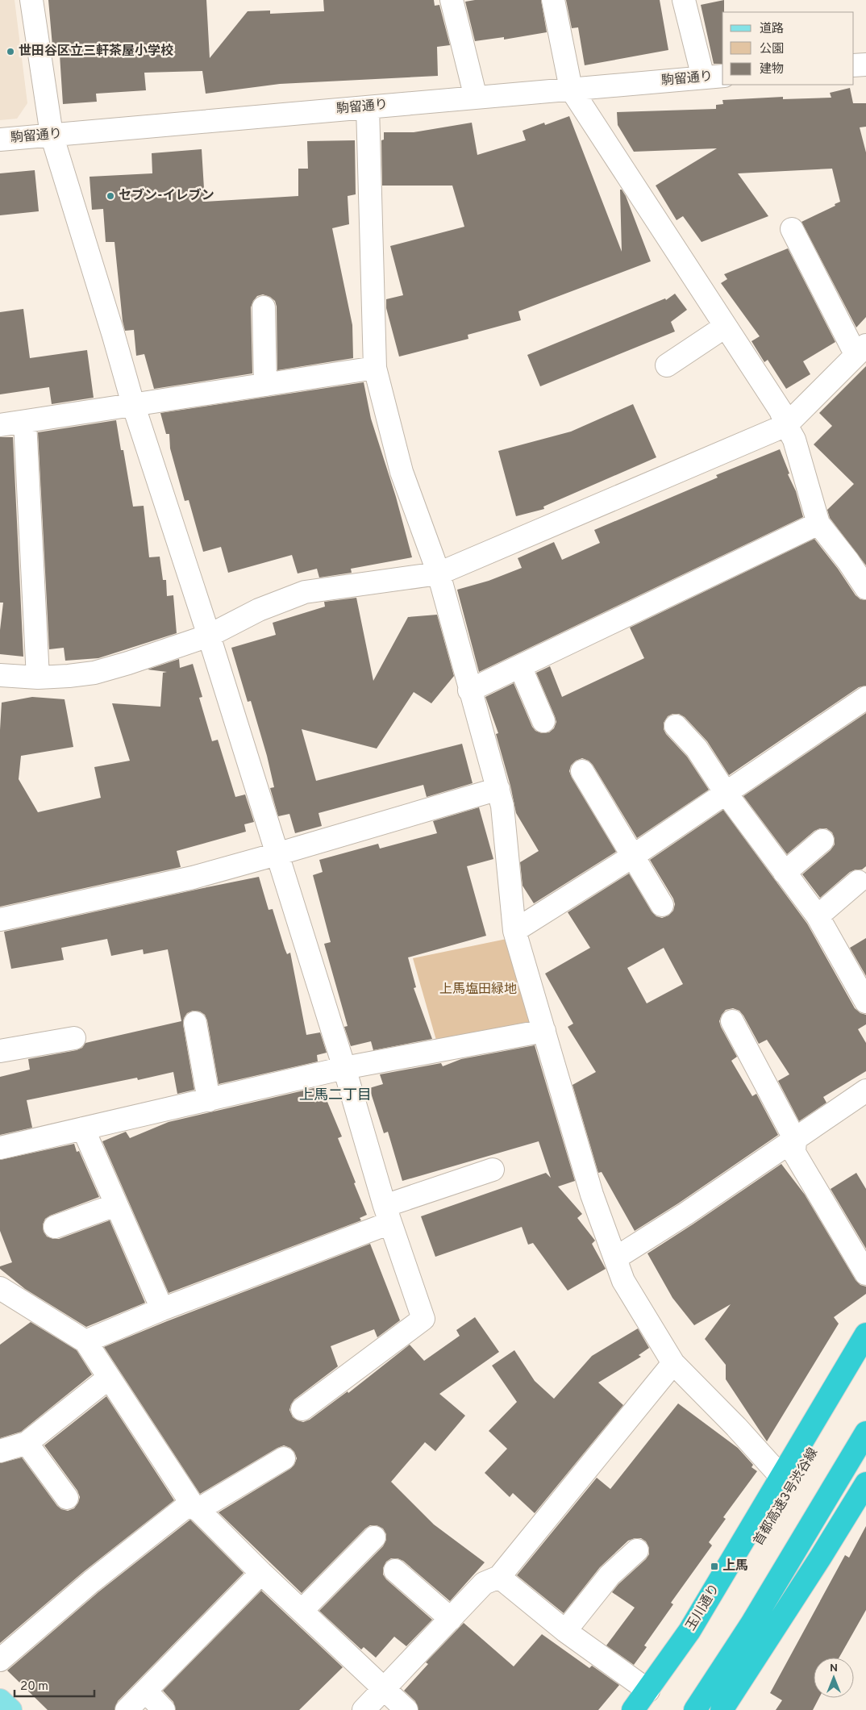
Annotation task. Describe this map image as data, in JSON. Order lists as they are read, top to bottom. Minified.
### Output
{"streets":{"highway":["首都高速3号渋谷線","玉川通り"],"street":["駒留通り"]},"crossings":[["首都高速3号渋谷線","玉川通り"]],"districts":["上馬二丁目"],"parks":["上馬塩田緑地"],"places":{"other":["世田谷区立三軒茶屋小学校","セブン-イレブン"],"transit":["上馬"]},"legend":["道路","公園","建物"],"scale_bar":"20 m","north":"top"}
